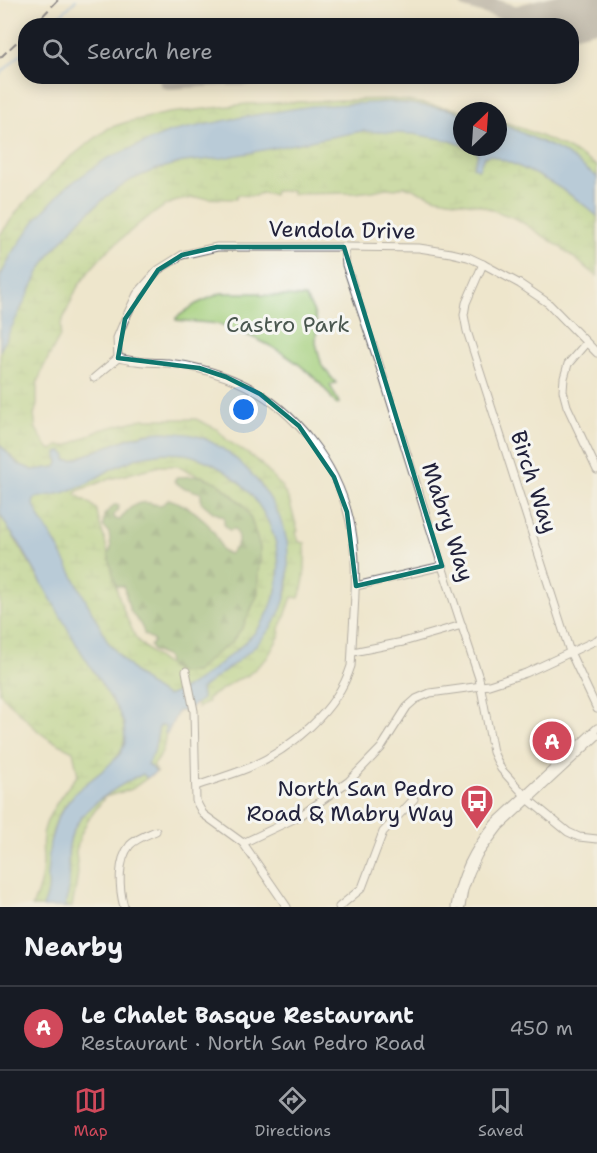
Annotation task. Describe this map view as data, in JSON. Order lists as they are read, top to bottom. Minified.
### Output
{"streets":{"street":["Vendola Drive","Birch Way","Mabry Way"]},"crossings":[["Vendola Drive","Birch Way"],["Vendola Drive","Mabry Way"]],"parks":["Castro Park"],"places":{"bus stop":["North San Pedro Road & Mabry Way"]},"north":"top right","page":{"search":"Search here","pins":"A","heading":"Nearby","list":[{"mark":"A","name":"Le Chalet Basque Restaurant","note":"Restaurant · North San Pedro Road","value":"450 m"}],"nav":["Map","Directions","Saved"]}}
